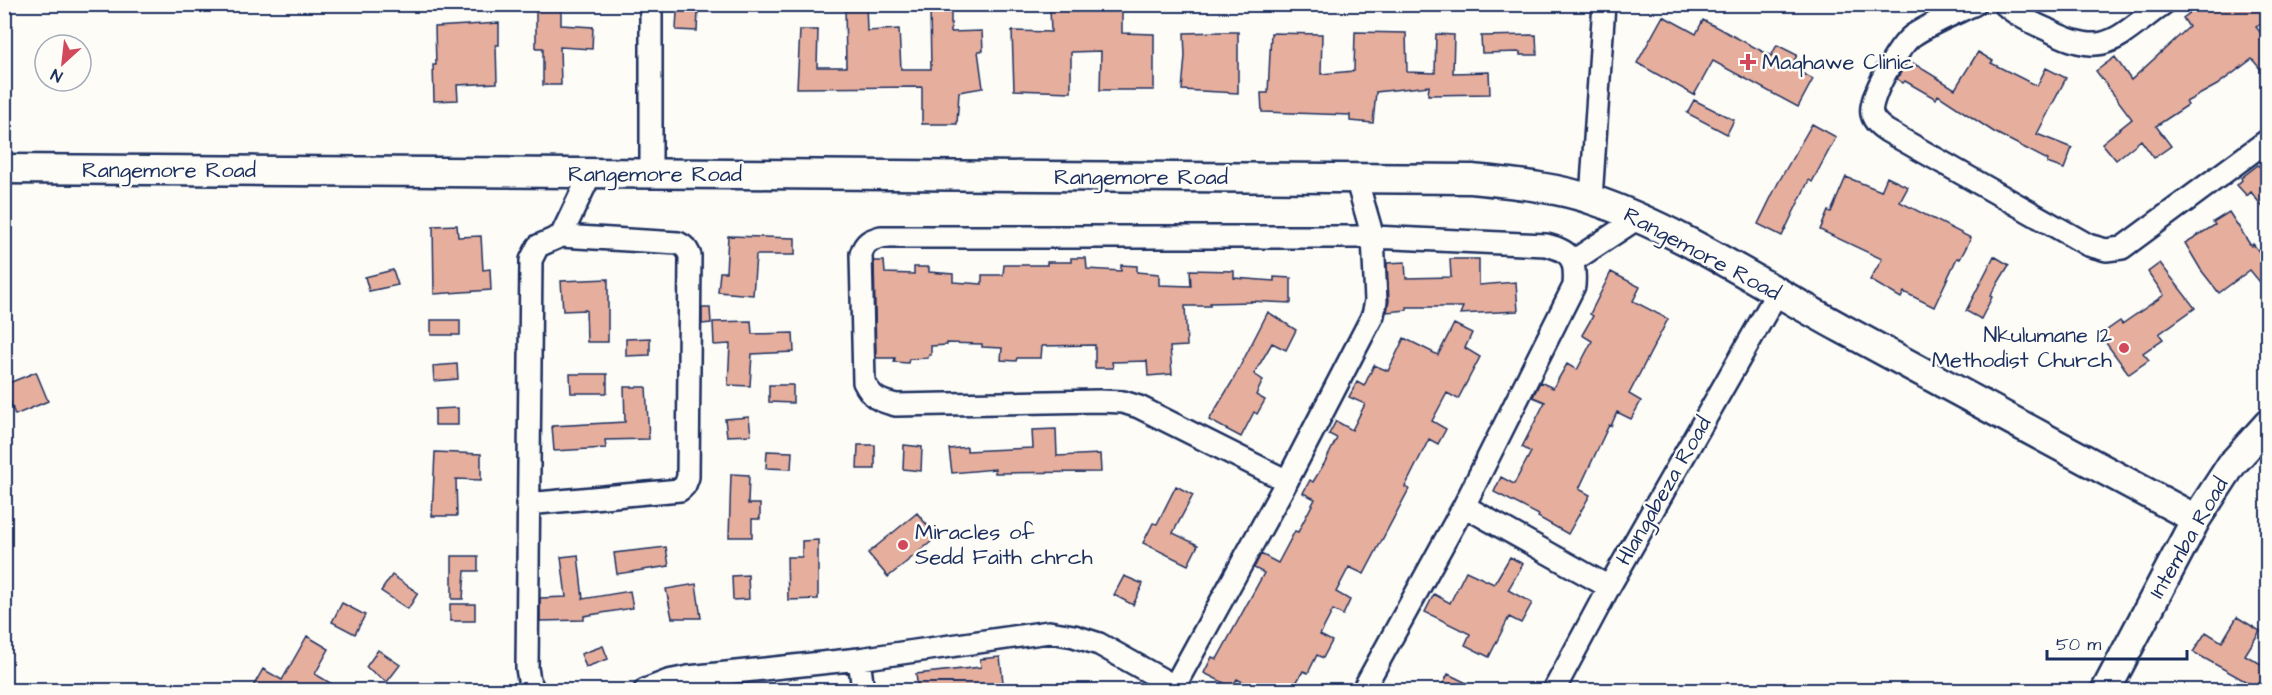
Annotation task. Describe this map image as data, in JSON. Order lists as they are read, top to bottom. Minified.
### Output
{"streets":{"street":["Rangemore Road","Hlangabeza Road","Intemba Road"]},"crossings":[["Rangemore Road","Hlangabeza Road"],["Rangemore Road","Intemba Road"]],"places":{"health":["Maqhawe Clinic"],"other":["Nkulumane 12 Methodist Church","Miracles of Sedd Faith chrch"]},"scale_bar":"50 m","north":"bottom left"}
